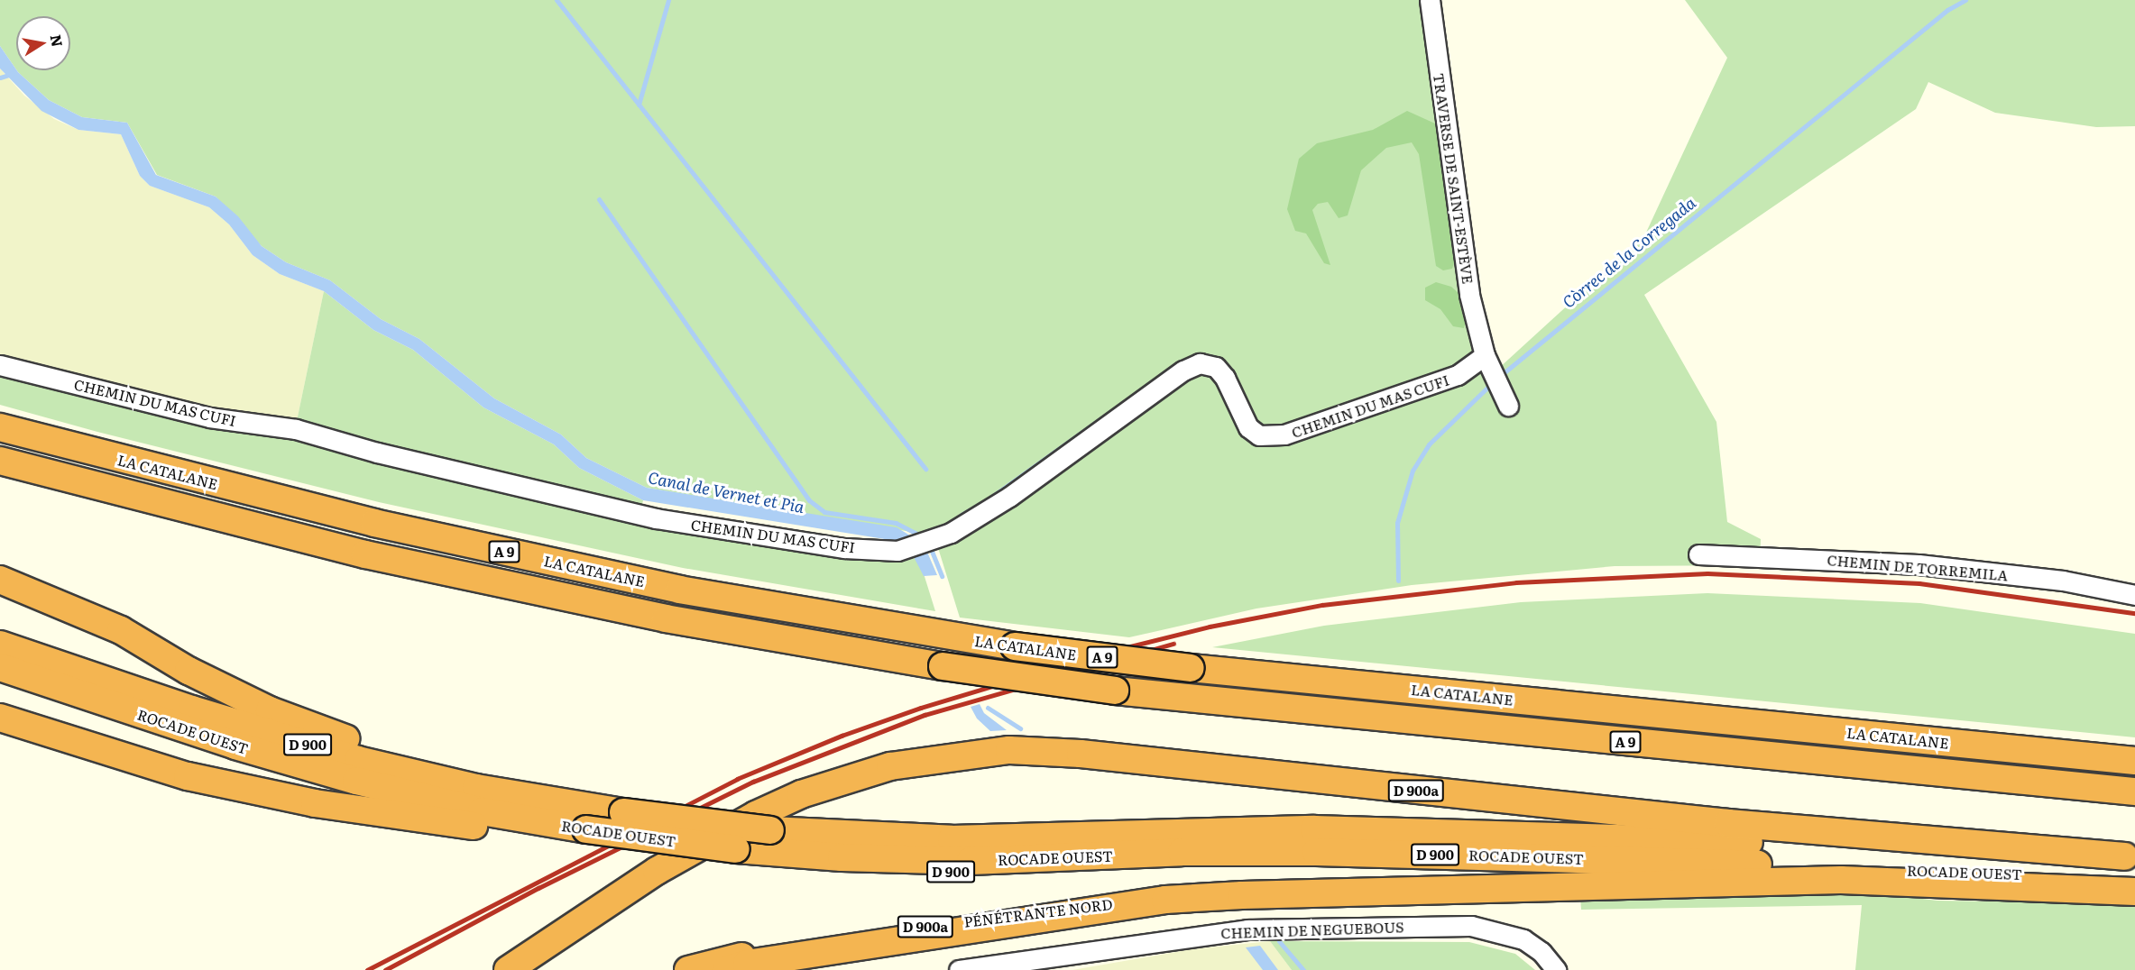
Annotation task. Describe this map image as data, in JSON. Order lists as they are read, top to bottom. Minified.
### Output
{"streets":{"highway":["LA CATALANE","A 9","ROCADE OUEST","D 900","D 900a","PÉNÉTRANTE NORD"],"street":["TRAVERSE DE SAINT-ESTÈVE","CHEMIN DU MAS CUFI","CHEMIN DE TORREMILA","CHEMIN DE NEGUEBOUS"]},"crossings":[["TRAVERSE DE SAINT-ESTÈVE","CHEMIN DU MAS CUFI"],["ROCADE OUEST","D 900"],["ROCADE OUEST","D 900a"],["D 900a","PÉNÉTRANTE NORD"]],"water":["Còrrec de la Corregada","Canal de Vernet et Pia"],"north":"right"}
